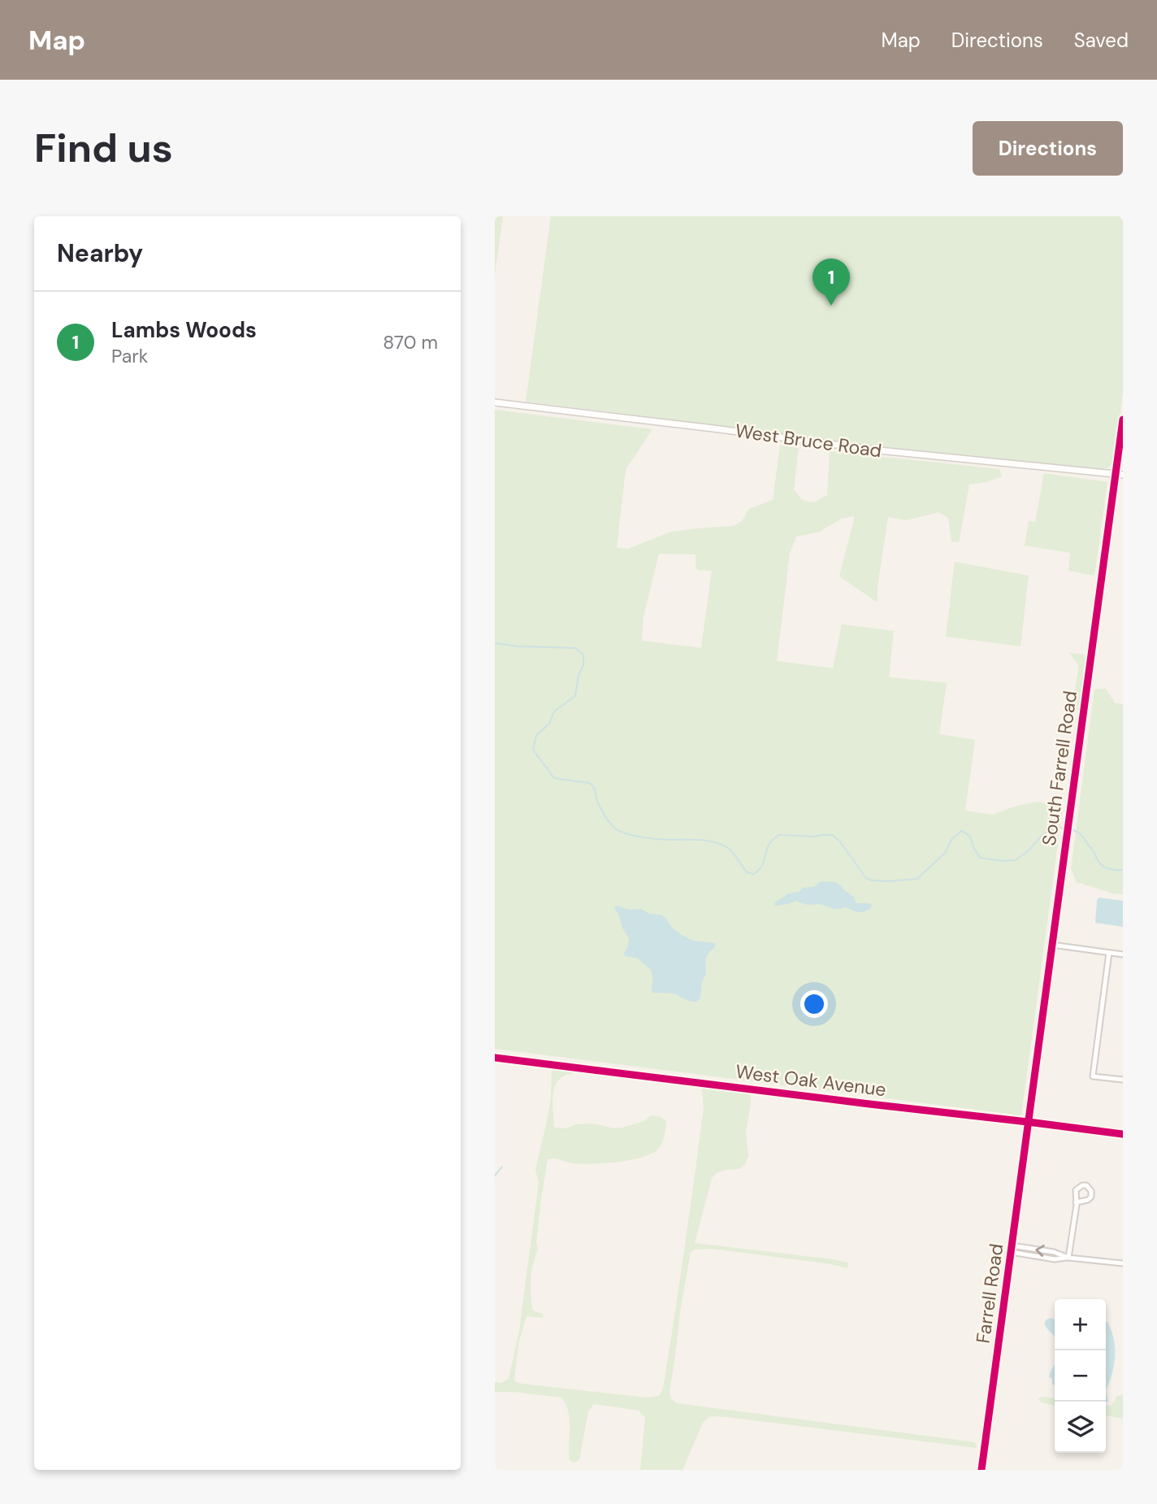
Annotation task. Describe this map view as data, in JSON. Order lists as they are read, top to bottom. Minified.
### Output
{"streets":{"street":["West Bruce Road","South Farrell Road","West Oak Avenue","Farrell Road"]},"crossings":[["West Bruce Road","South Farrell Road"],["South Farrell Road","West Oak Avenue"],["South Farrell Road","Farrell Road"],["West Oak Avenue","Farrell Road"]],"page":{"header":"Map","nav":["Map","Directions","Saved"],"buttons":"Directions","title":"Find us","heading":"Nearby","pins":"1","list":[{"mark":"1","name":"Lambs Woods","note":"Park","value":"870 m"}],"map_buttons":["+","−"]}}
